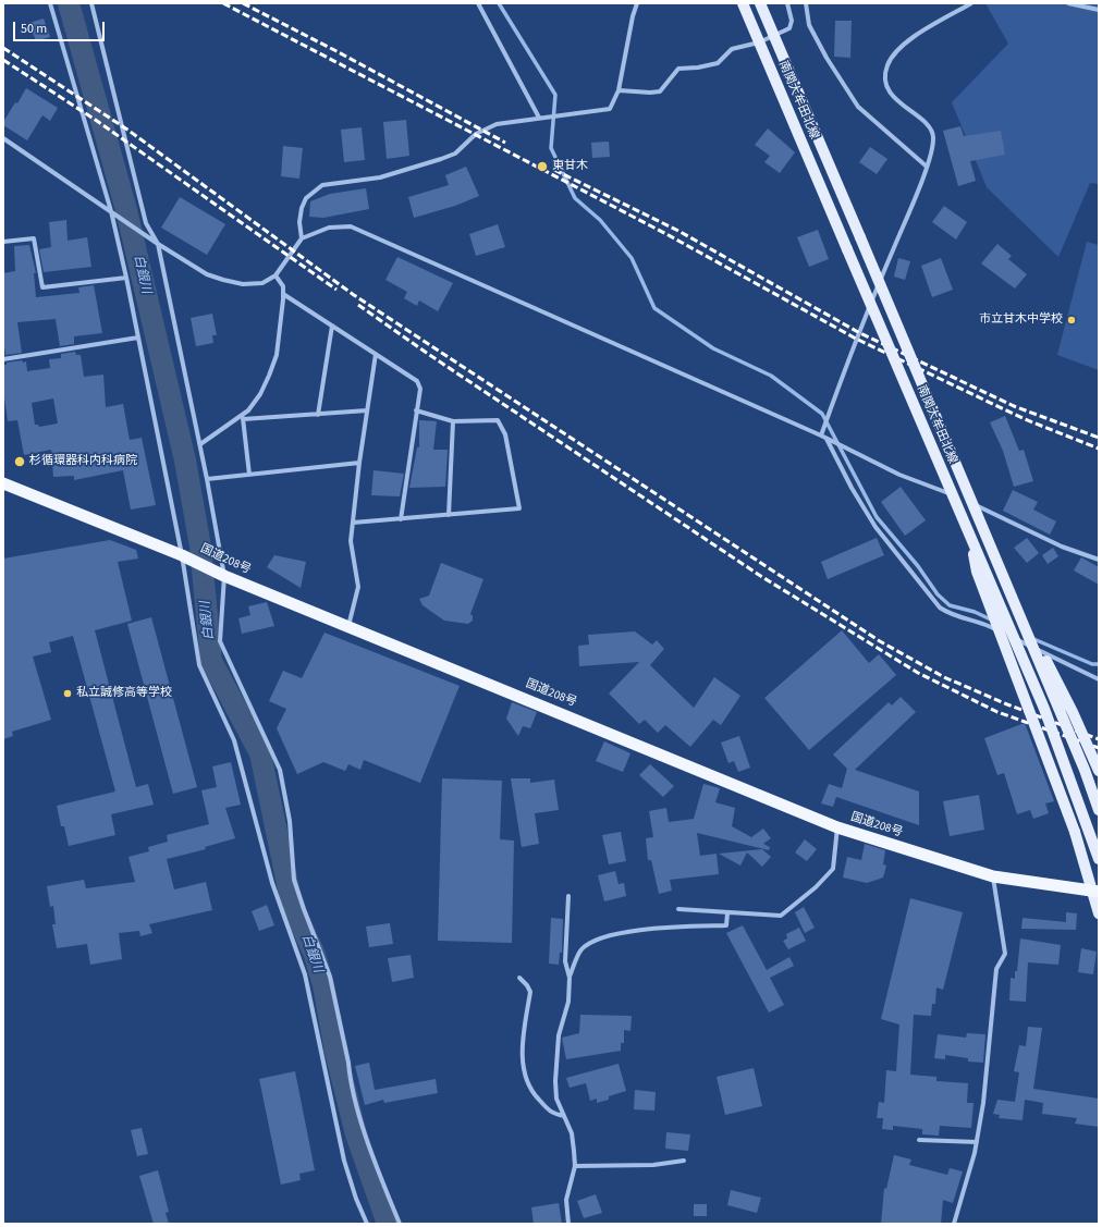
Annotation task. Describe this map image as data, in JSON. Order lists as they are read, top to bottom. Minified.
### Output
{"streets":{"highway":["国道208号"],"main road":["南関大牟田北線"]},"water":["白銀川"],"places":["東甘木","市立甘木中学校","杉循環器科内科病院","私立誠修高等学校"],"scale_bar":"50 m"}
